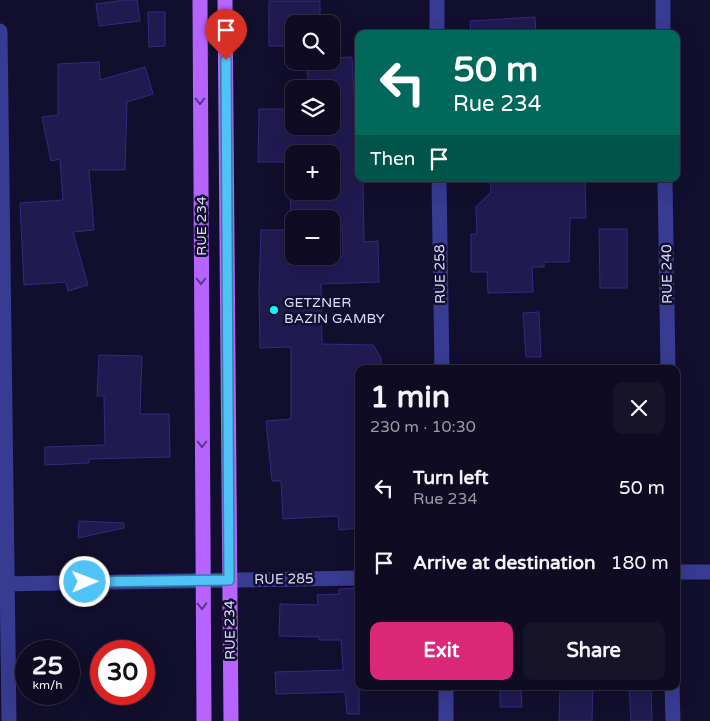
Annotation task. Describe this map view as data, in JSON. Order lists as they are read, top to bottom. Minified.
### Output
{"streets":{"main road":["RUE 234"],"street":["RUE 258","RUE 240","RUE 285"]},"crossings":[["RUE 234","RUE 285"]],"places":["GETZNER BAZIN GAMBY"],"page":{"map_buttons":["+","−"],"turn":["50 m","Rue 234"],"then":"Then","heading":["1 min","230 m · 10:30"],"list":[{"name":"Turn left","note":"Rue 234","value":"50 m"},{"name":"Arrive at destination","value":"180 m"}],"buttons":["Exit","Share"],"speed":"25 km/h","limit":"30"}}
